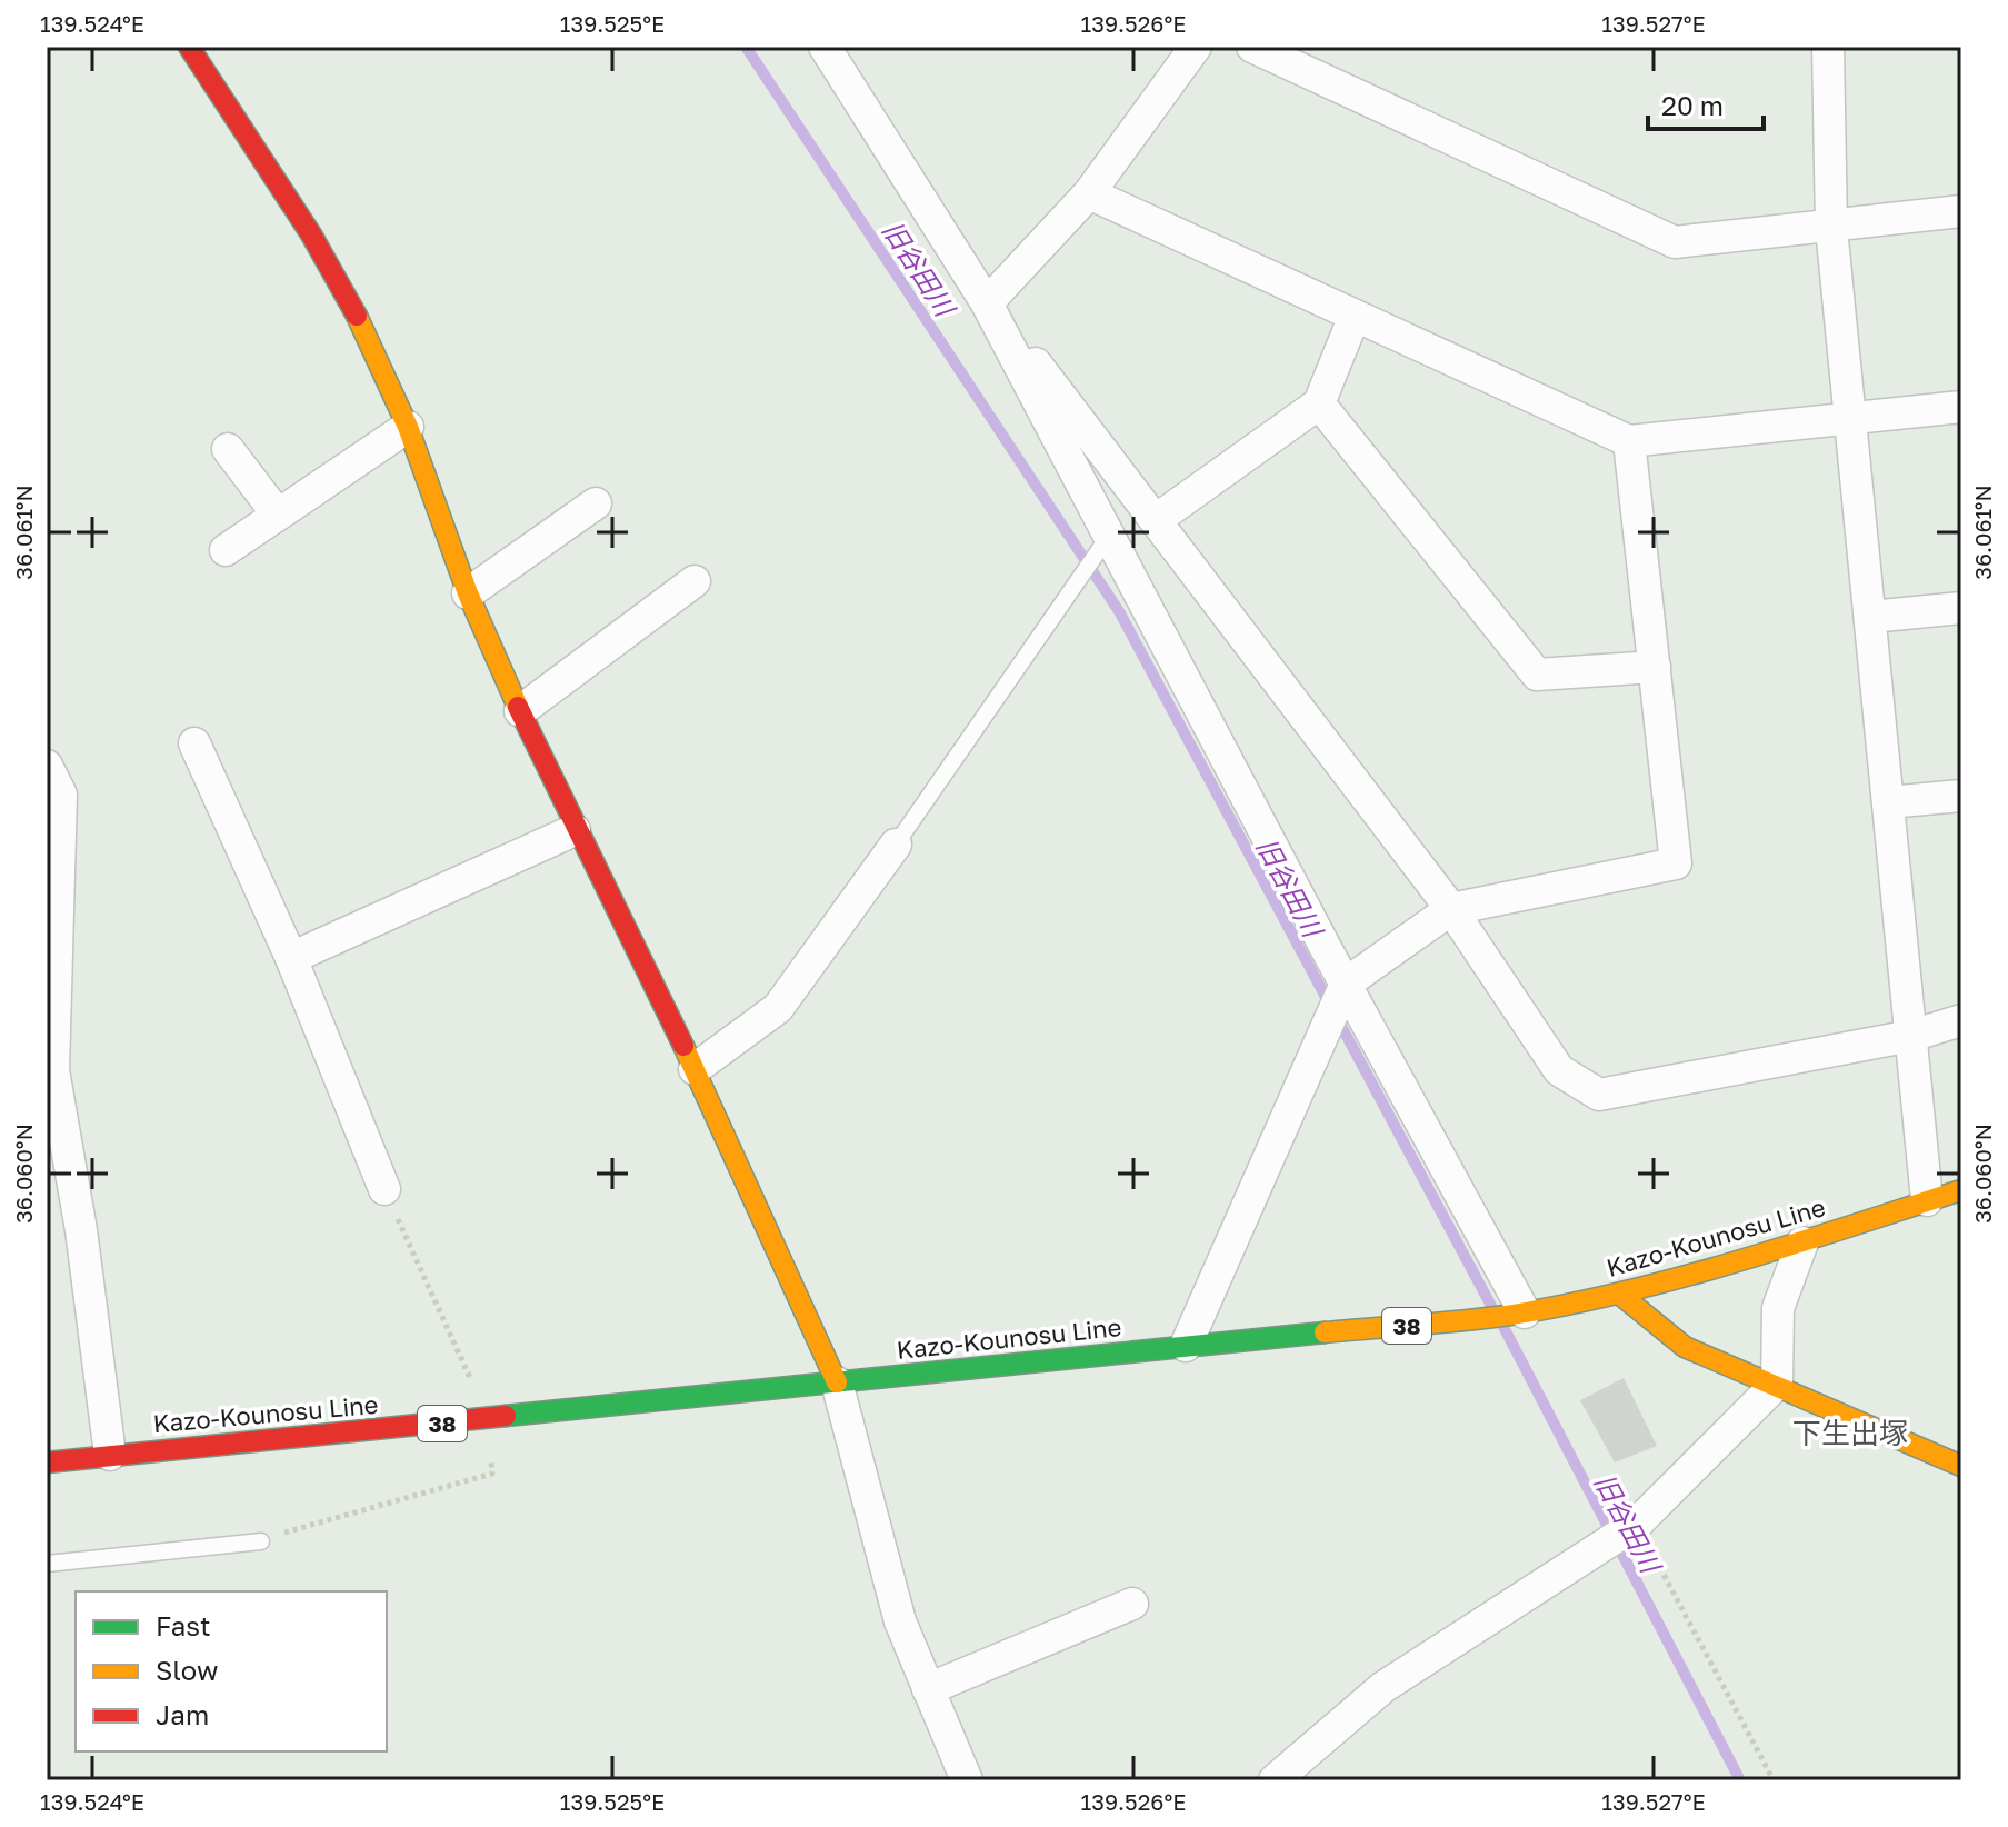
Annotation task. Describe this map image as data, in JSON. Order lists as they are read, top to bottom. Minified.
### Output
{"streets":{"main road":["Kazo-Kounosu Line","38"]},"districts":["下生出塚"],"water":["旧谷田川"],"legend":["Fast","Slow","Jam"],"scale_bar":"20 m","coordinates":["139.524°E","139.525°E","139.526°E","139.527°E","36.061°N","36.060°N"]}
